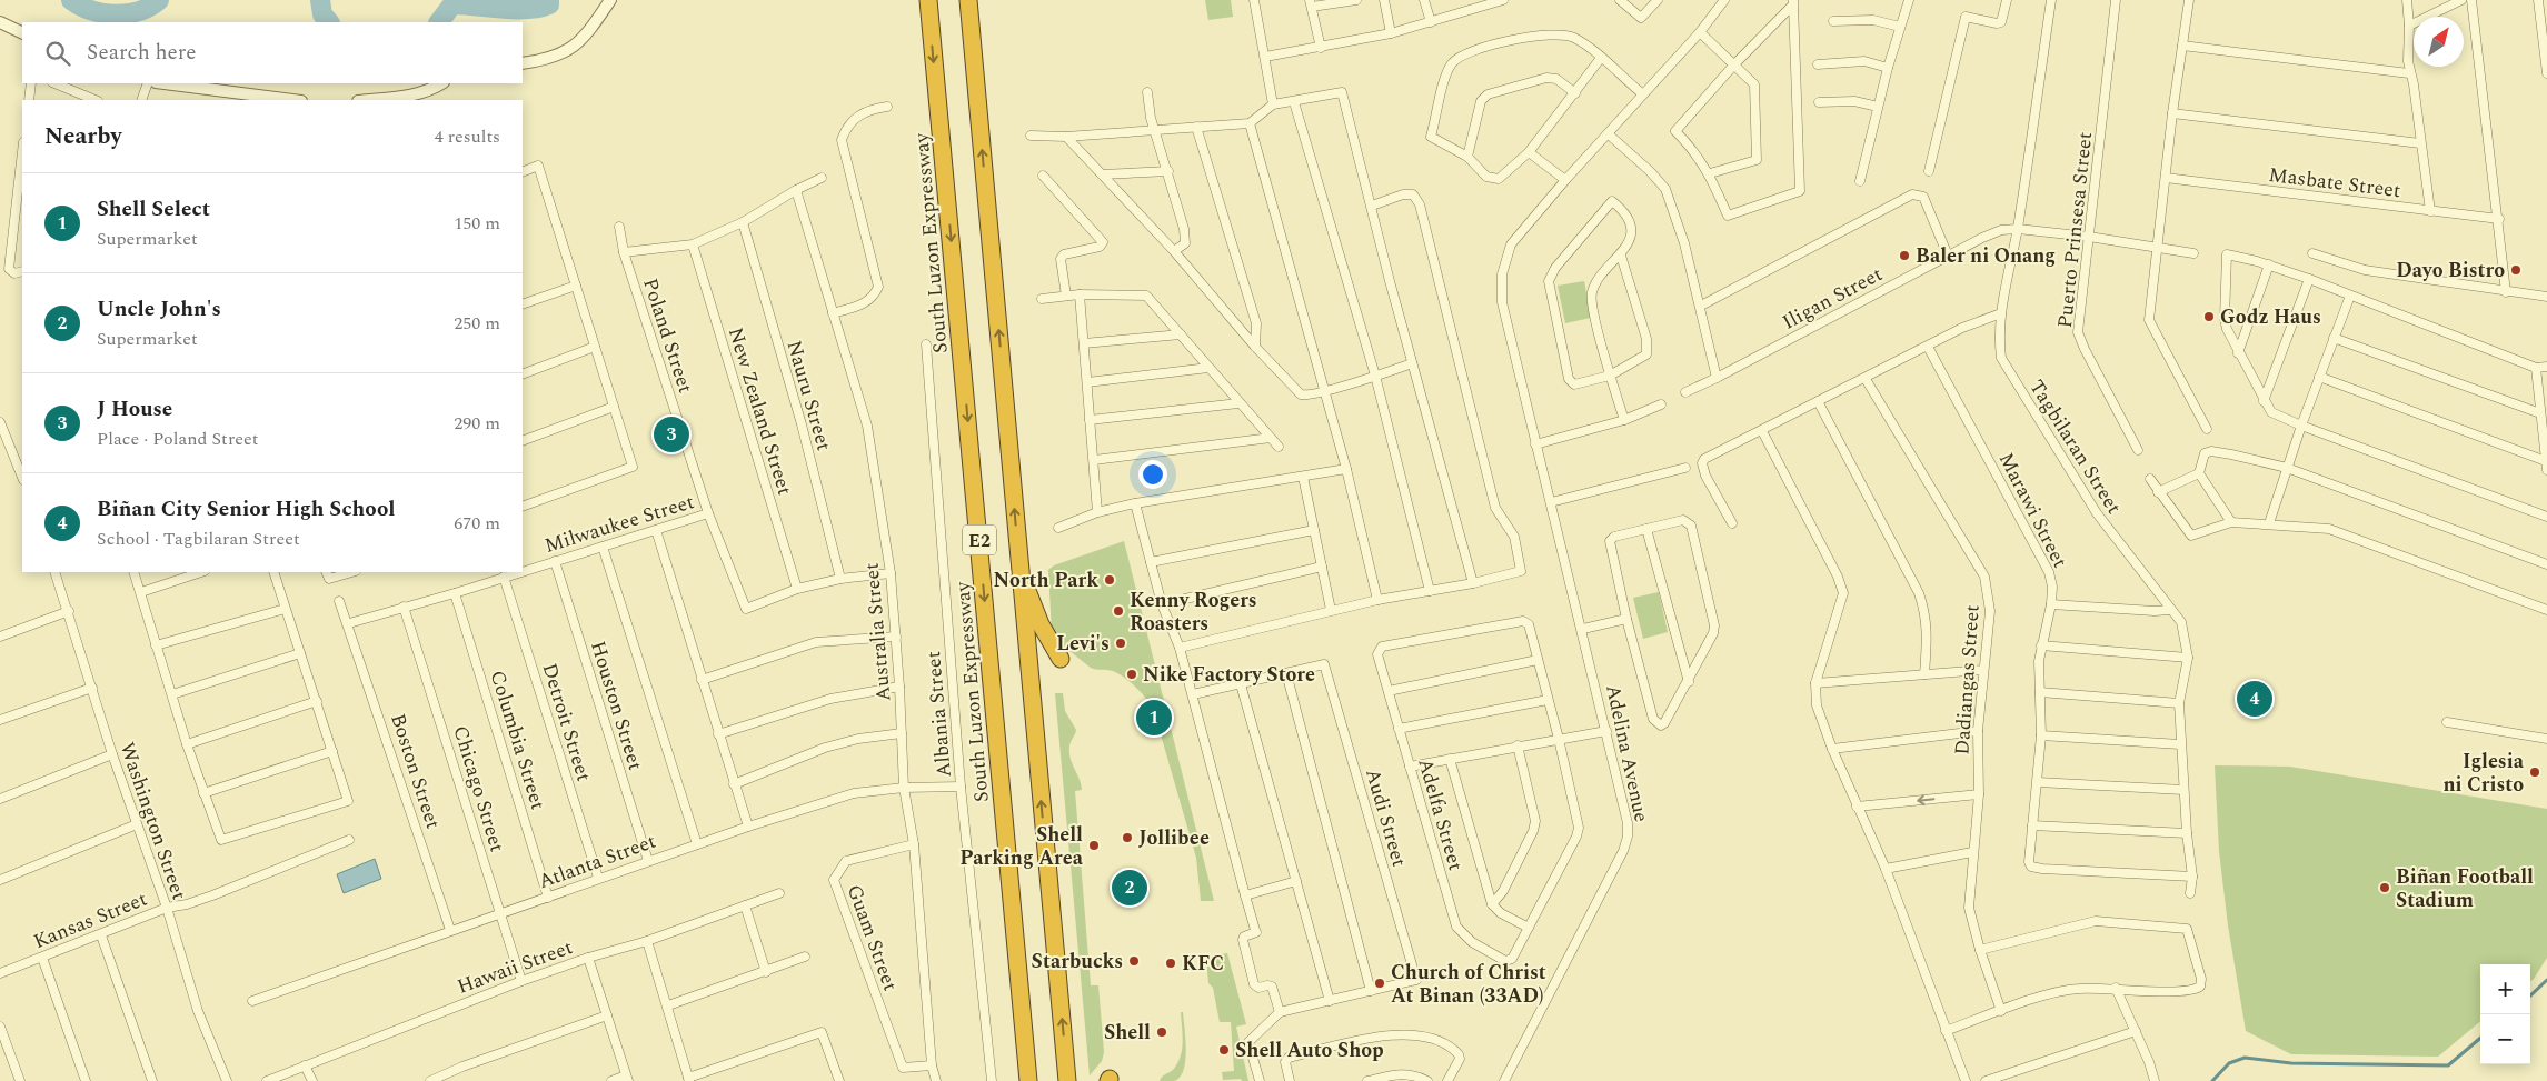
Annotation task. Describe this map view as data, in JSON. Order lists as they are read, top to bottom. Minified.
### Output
{"streets":{"highway":["South Luzon Expressway","E2"],"street":["Masbate Street","Puerto Prinsesa Street","Iligan Street","Poland Street","Nauru Street","New Zealand Street","Tagbilaran Street","Marawi Street","Milwaukee Street","Australia Street","Dadiangas Street","Houston Street","Albania Street","Detroit Street","Columbia Street","Adelina Avenue","Boston Street","Chicago Street","Adelfa Street","Audi Street","Washington Street","Atlanta Street","Kansas Street","Guam Street","Hawaii Street"]},"crossings":[["Puerto Prinsesa Street","Iligan Street"],["Iligan Street","Tagbilaran Street"],["Poland Street","New Zealand Street"],["Poland Street","Milwaukee Street"],["Tagbilaran Street","Marawi Street"],["Milwaukee Street","Houston Street"],["Milwaukee Street","Detroit Street"],["Milwaukee Street","Columbia Street"],["Milwaukee Street","Boston Street"],["Milwaukee Street","Chicago Street"],["Australia Street","Atlanta Street"],["Australia Street","Guam Street"],["Houston Street","Atlanta Street"],["Albania Street","Atlanta Street"],["Detroit Street","Atlanta Street"],["Columbia Street","Atlanta Street"],["Boston Street","Atlanta Street"],["Chicago Street","Atlanta Street"],["Chicago Street","Hawaii Street"],["Washington Street","Kansas Street"]],"places":["Baler ni Onang","Dayo Bistro","Godz Haus","North Park","Kenny Rogers Roasters","Levi's","Nike Factory Store","Iglesia ni Cristo","Jollibee","Shell Parking Area","Biñan Football Stadium","Starbucks","KFC","Church of Christ At Binan (33AD)","Shell","Shell Auto Shop"],"north":"top right","page":{"search":"Search here","heading":["Nearby","4 results"],"list":[{"mark":"1","name":"Shell Select","note":"Supermarket","value":"150 m"},{"mark":"2","name":"Uncle John's","note":"Supermarket","value":"250 m"},{"mark":"3","name":"J House","note":"Place · Poland Street","value":"290 m"},{"mark":"4","name":"Biñan City Senior High School","note":"School · Tagbilaran Street","value":"670 m"}],"pins":["3","4","1","2"],"map_buttons":["+","−"]}}
